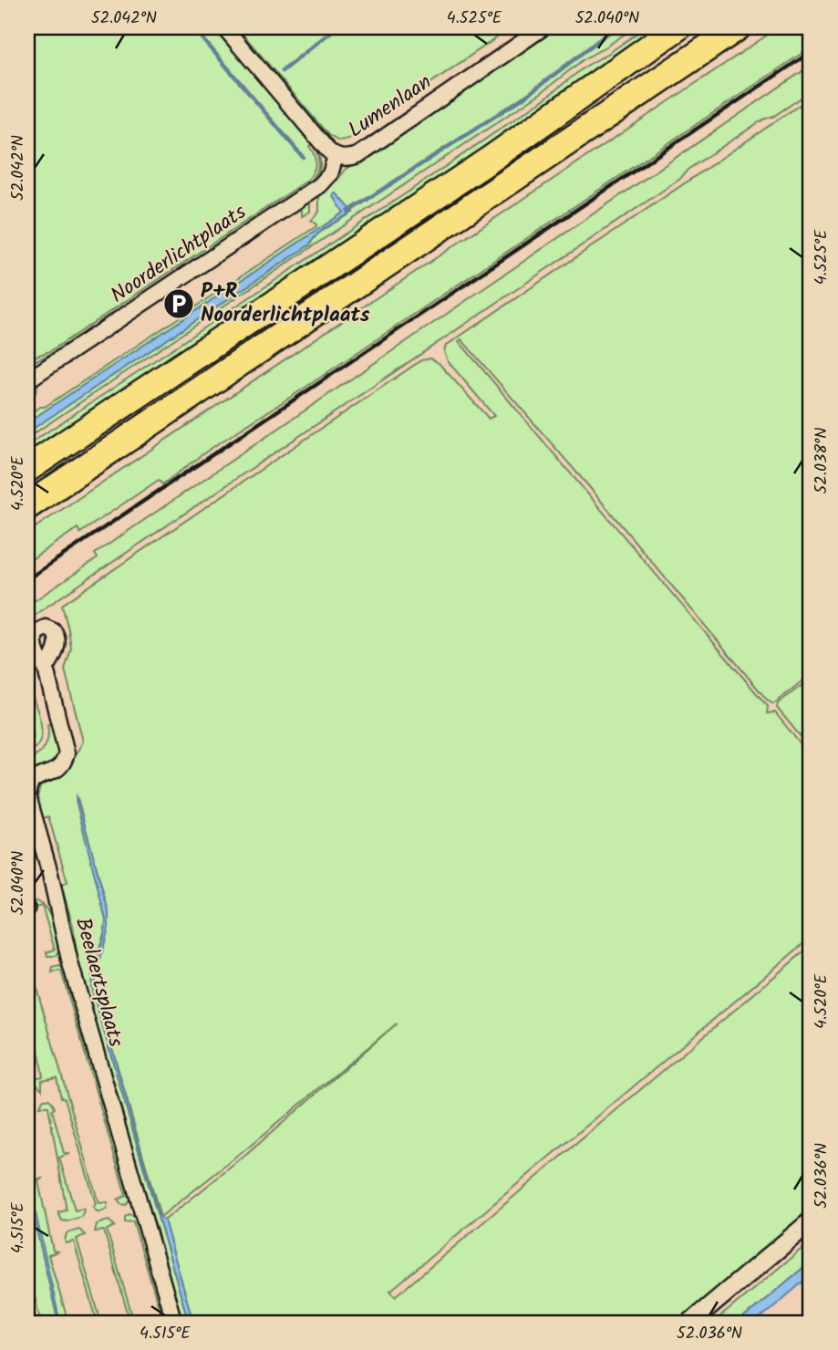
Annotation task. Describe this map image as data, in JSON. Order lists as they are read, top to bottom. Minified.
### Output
{"streets":{"street":["Lumenlaan","Noorderlichtplaats","Beelaertsplaats"]},"crossings":[["Lumenlaan","Noorderlichtplaats"]],"places":{"parking":["P+R Noorderlichtplaats"]},"coordinates":["52.042°N","4.525°E","52.040°N","52.038°N","4.520°E","52.036°N","4.515°E"]}
